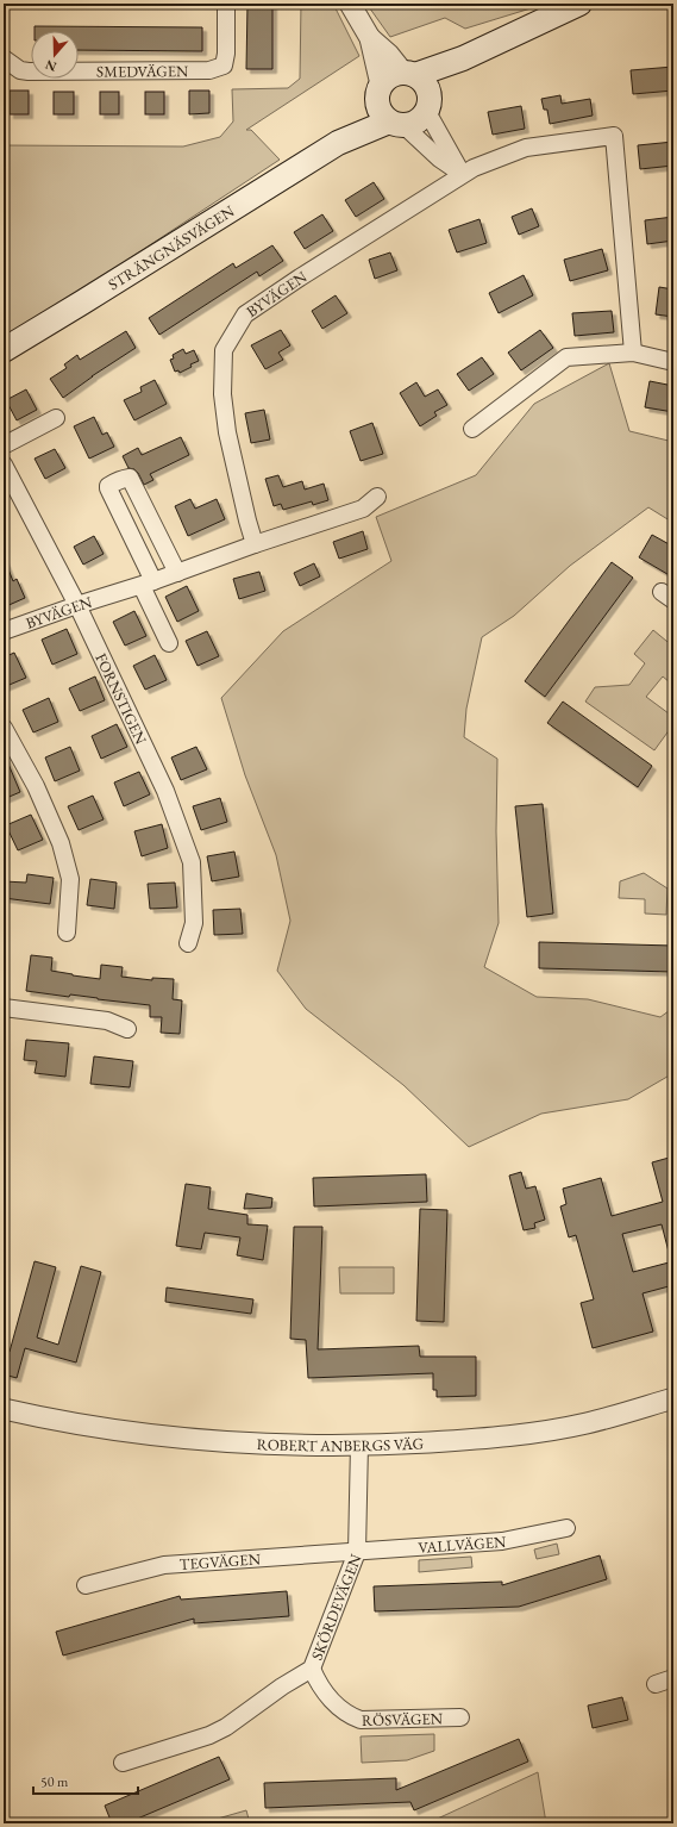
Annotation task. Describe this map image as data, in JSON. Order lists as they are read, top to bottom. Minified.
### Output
{"streets":{"main road":["STRÄNGNÄSVÄGEN"],"street":["SMEDVÄGEN","BYVÄGEN","FORNSTIGEN","ROBERT ANBERGS VÄG","VALLVÄGEN","TEGVÄGEN","SKÖRDEVÄGEN","RÖSVÄGEN"]},"crossings":[["BYVÄGEN","FORNSTIGEN"],["ROBERT ANBERGS VÄG","SKÖRDEVÄGEN"],["VALLVÄGEN","TEGVÄGEN"],["VALLVÄGEN","SKÖRDEVÄGEN"],["TEGVÄGEN","SKÖRDEVÄGEN"],["SKÖRDEVÄGEN","RÖSVÄGEN"]],"scale_bar":"50 m","north":"bottom"}
